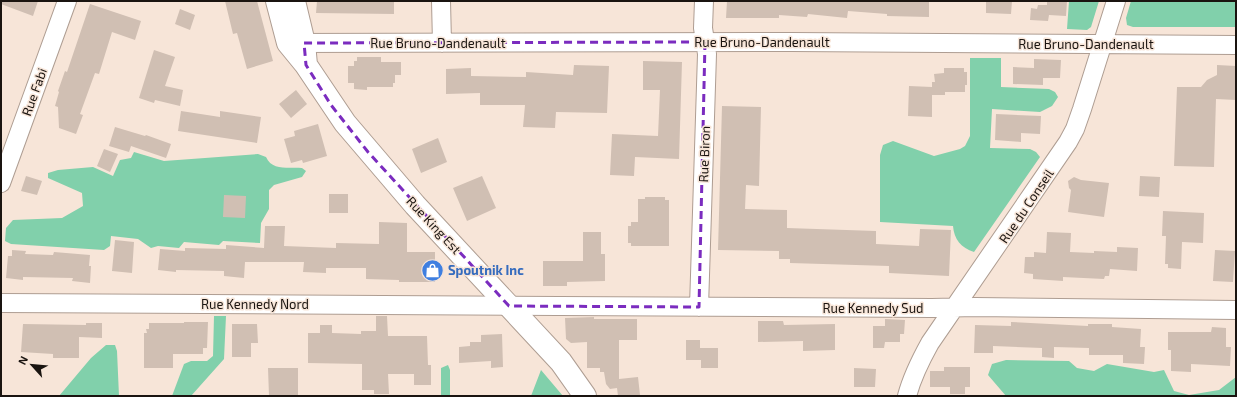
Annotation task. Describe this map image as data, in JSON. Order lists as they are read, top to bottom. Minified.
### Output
{"streets":{"main road":["Rue King Est"],"street":["Rue Bruno-Dandenault","Rue Fabi","Rue Biron","Rue du Conseil","Rue Kennedy Nord","Rue Kennedy Sud"]},"crossings":[["Rue Bruno-Dandenault","Rue Biron"],["Rue Bruno-Dandenault","Rue du Conseil"],["Rue Bruno-Dandenault","Rue King Est"],["Rue Biron","Rue Kennedy Sud"],["Rue du Conseil","Rue Kennedy Sud"],["Rue King Est","Rue Kennedy Nord"],["Rue King Est","Rue Kennedy Sud"],["Rue Kennedy Nord","Rue Kennedy Sud"]],"places":{"shop":["Spoutnik Inc"]},"north":"top left"}
